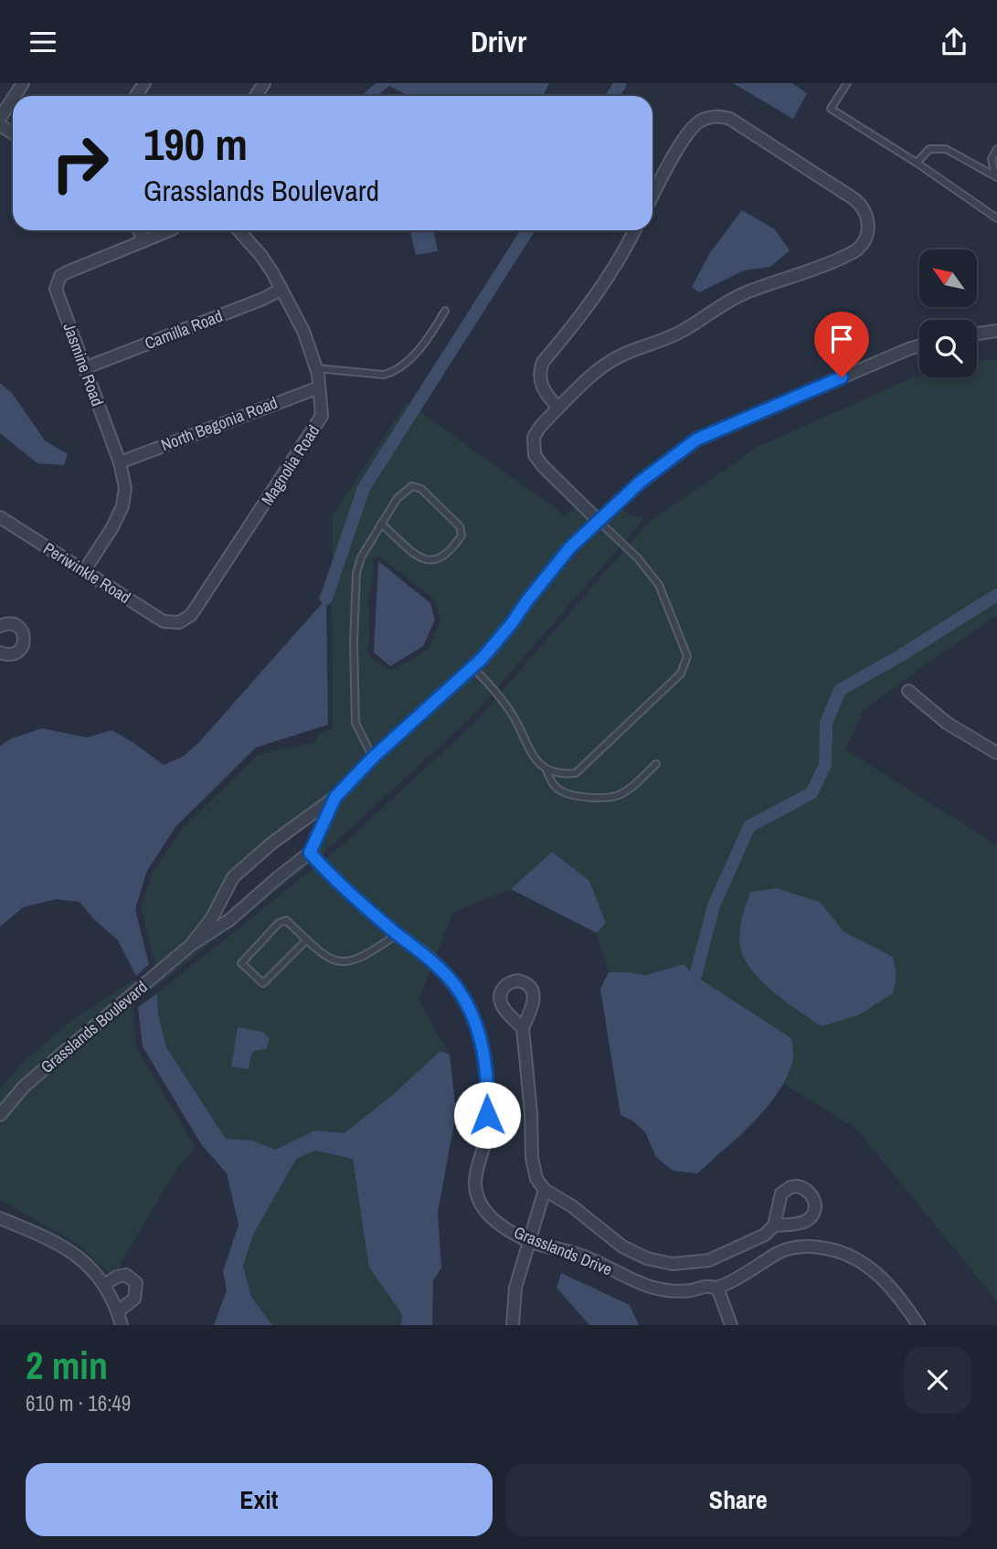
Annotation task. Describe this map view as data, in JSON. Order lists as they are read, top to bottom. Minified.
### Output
{"streets":{"street":["Camilla Road","Jasmine Road","North Begonia Road","Magnolia Road","Periwinkle Road","Grasslands Boulevard","Grasslands Drive"]},"crossings":[["Camilla Road","Jasmine Road"],["Camilla Road","Magnolia Road"],["Jasmine Road","North Begonia Road"],["Jasmine Road","Periwinkle Road"],["North Begonia Road","Magnolia Road"],["Magnolia Road","Periwinkle Road"],["Grasslands Boulevard","Grasslands Drive"]],"north":"top left","page":{"header":"Drivr","turn":["190 m","Grasslands Boulevard"],"heading":["2 min","610 m · 16:49"],"buttons":["Exit","Share"]}}
